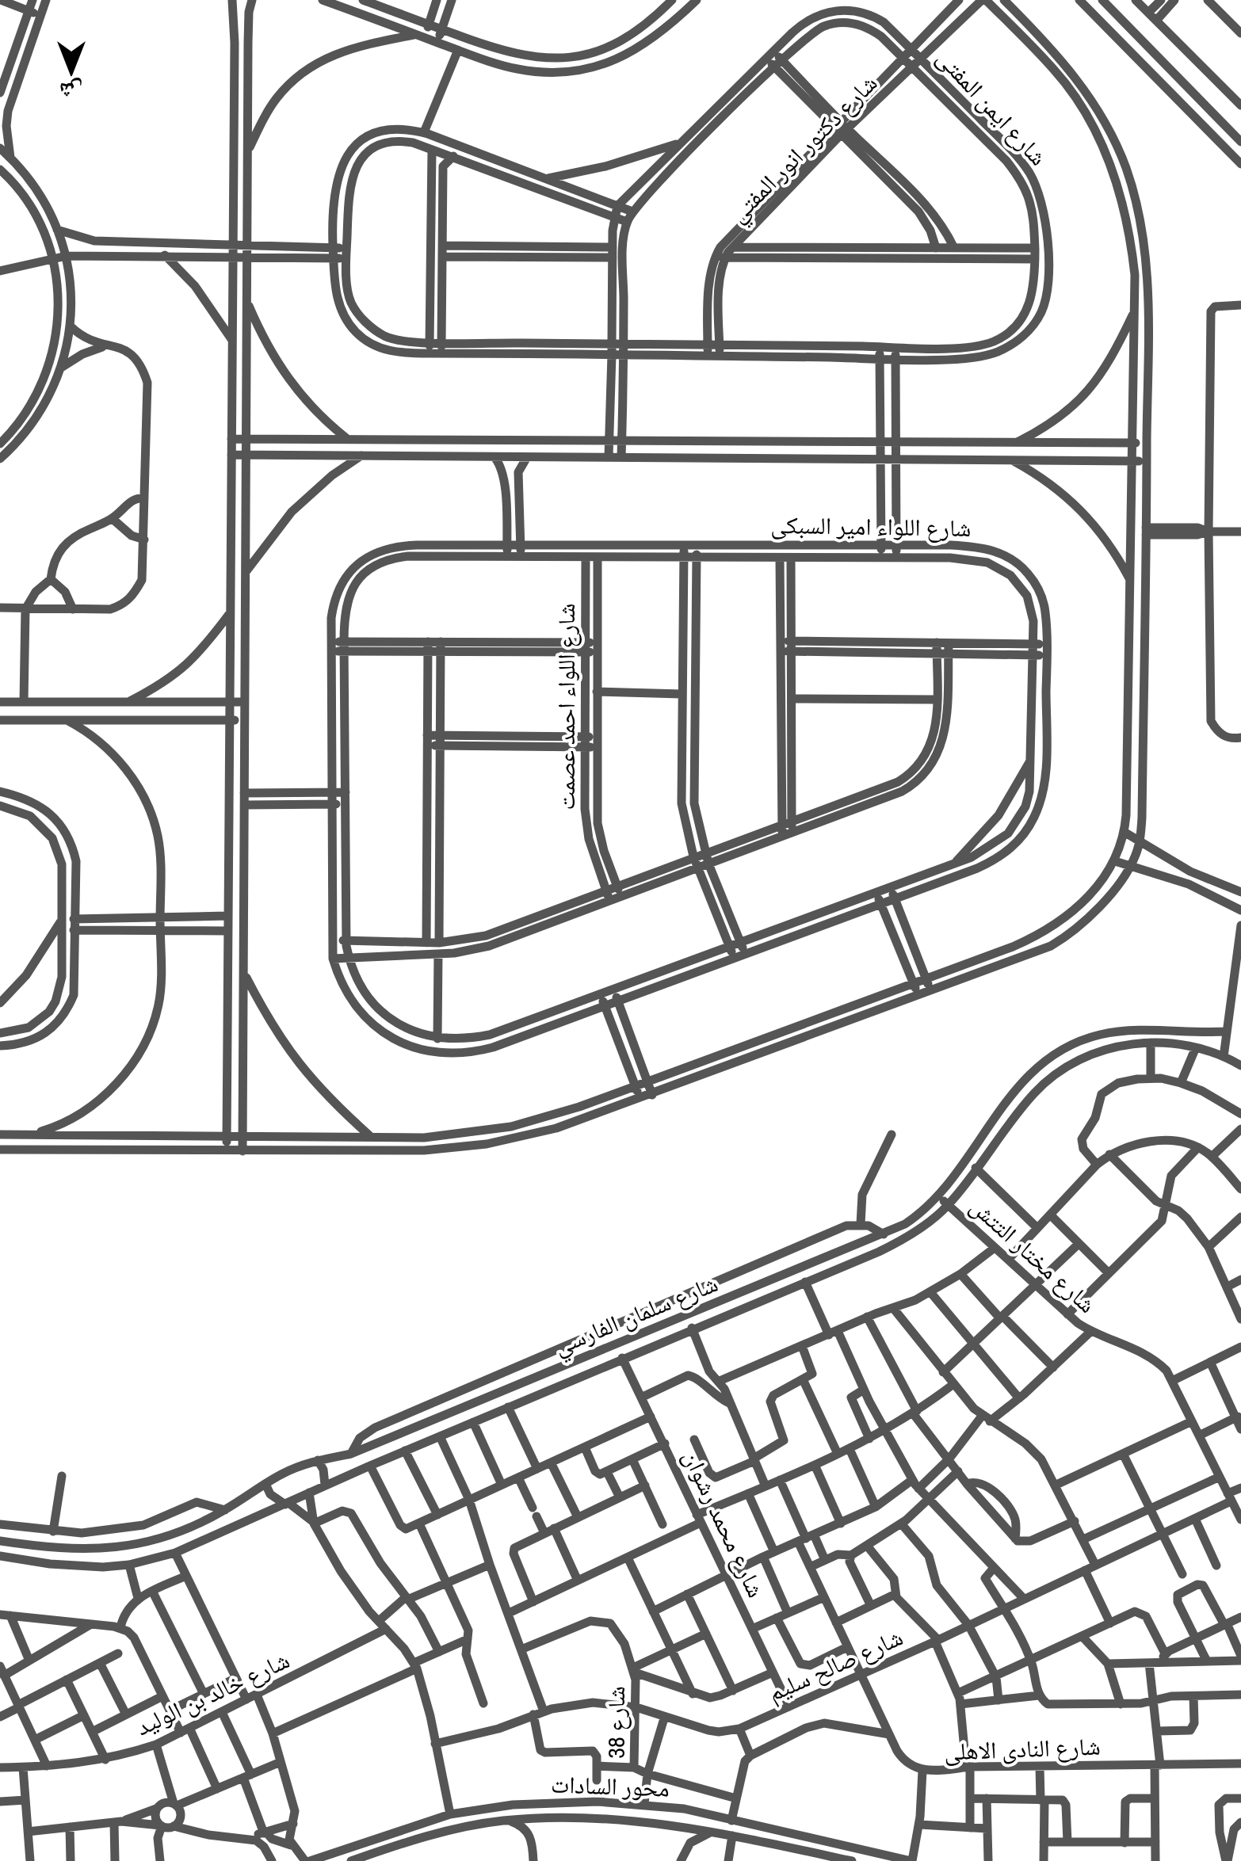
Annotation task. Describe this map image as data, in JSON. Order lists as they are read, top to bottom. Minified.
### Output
{"streets":{"street":["شارع ايمن المفتى","شارع دكتور انور المفتي","شارع اللواء امير السبكى","شارع اللواء احمد عصمت","شارع مختار التتش","شارع سلمان الفارسي","شارع محمد رشوان","شارع صالح سليم","شارع خالد بن الوليد","شارع 38","شارع النادى الاهلى","محور السادات"]},"crossings":[["شارع ايمن المفتى","شارع دكتور انور المفتي"],["شارع اللواء امير السبكى","شارع اللواء احمد عصمت"],["شارع مختار التتش","شارع سلمان الفارسي"],["شارع مختار التتش","شارع صالح سليم"],["شارع سلمان الفارسي","شارع محمد رشوان"],["شارع محمد رشوان","شارع صالح سليم"],["شارع صالح سليم","شارع 38"],["شارع صالح سليم","شارع النادى الاهلى"]],"north":"bottom"}
